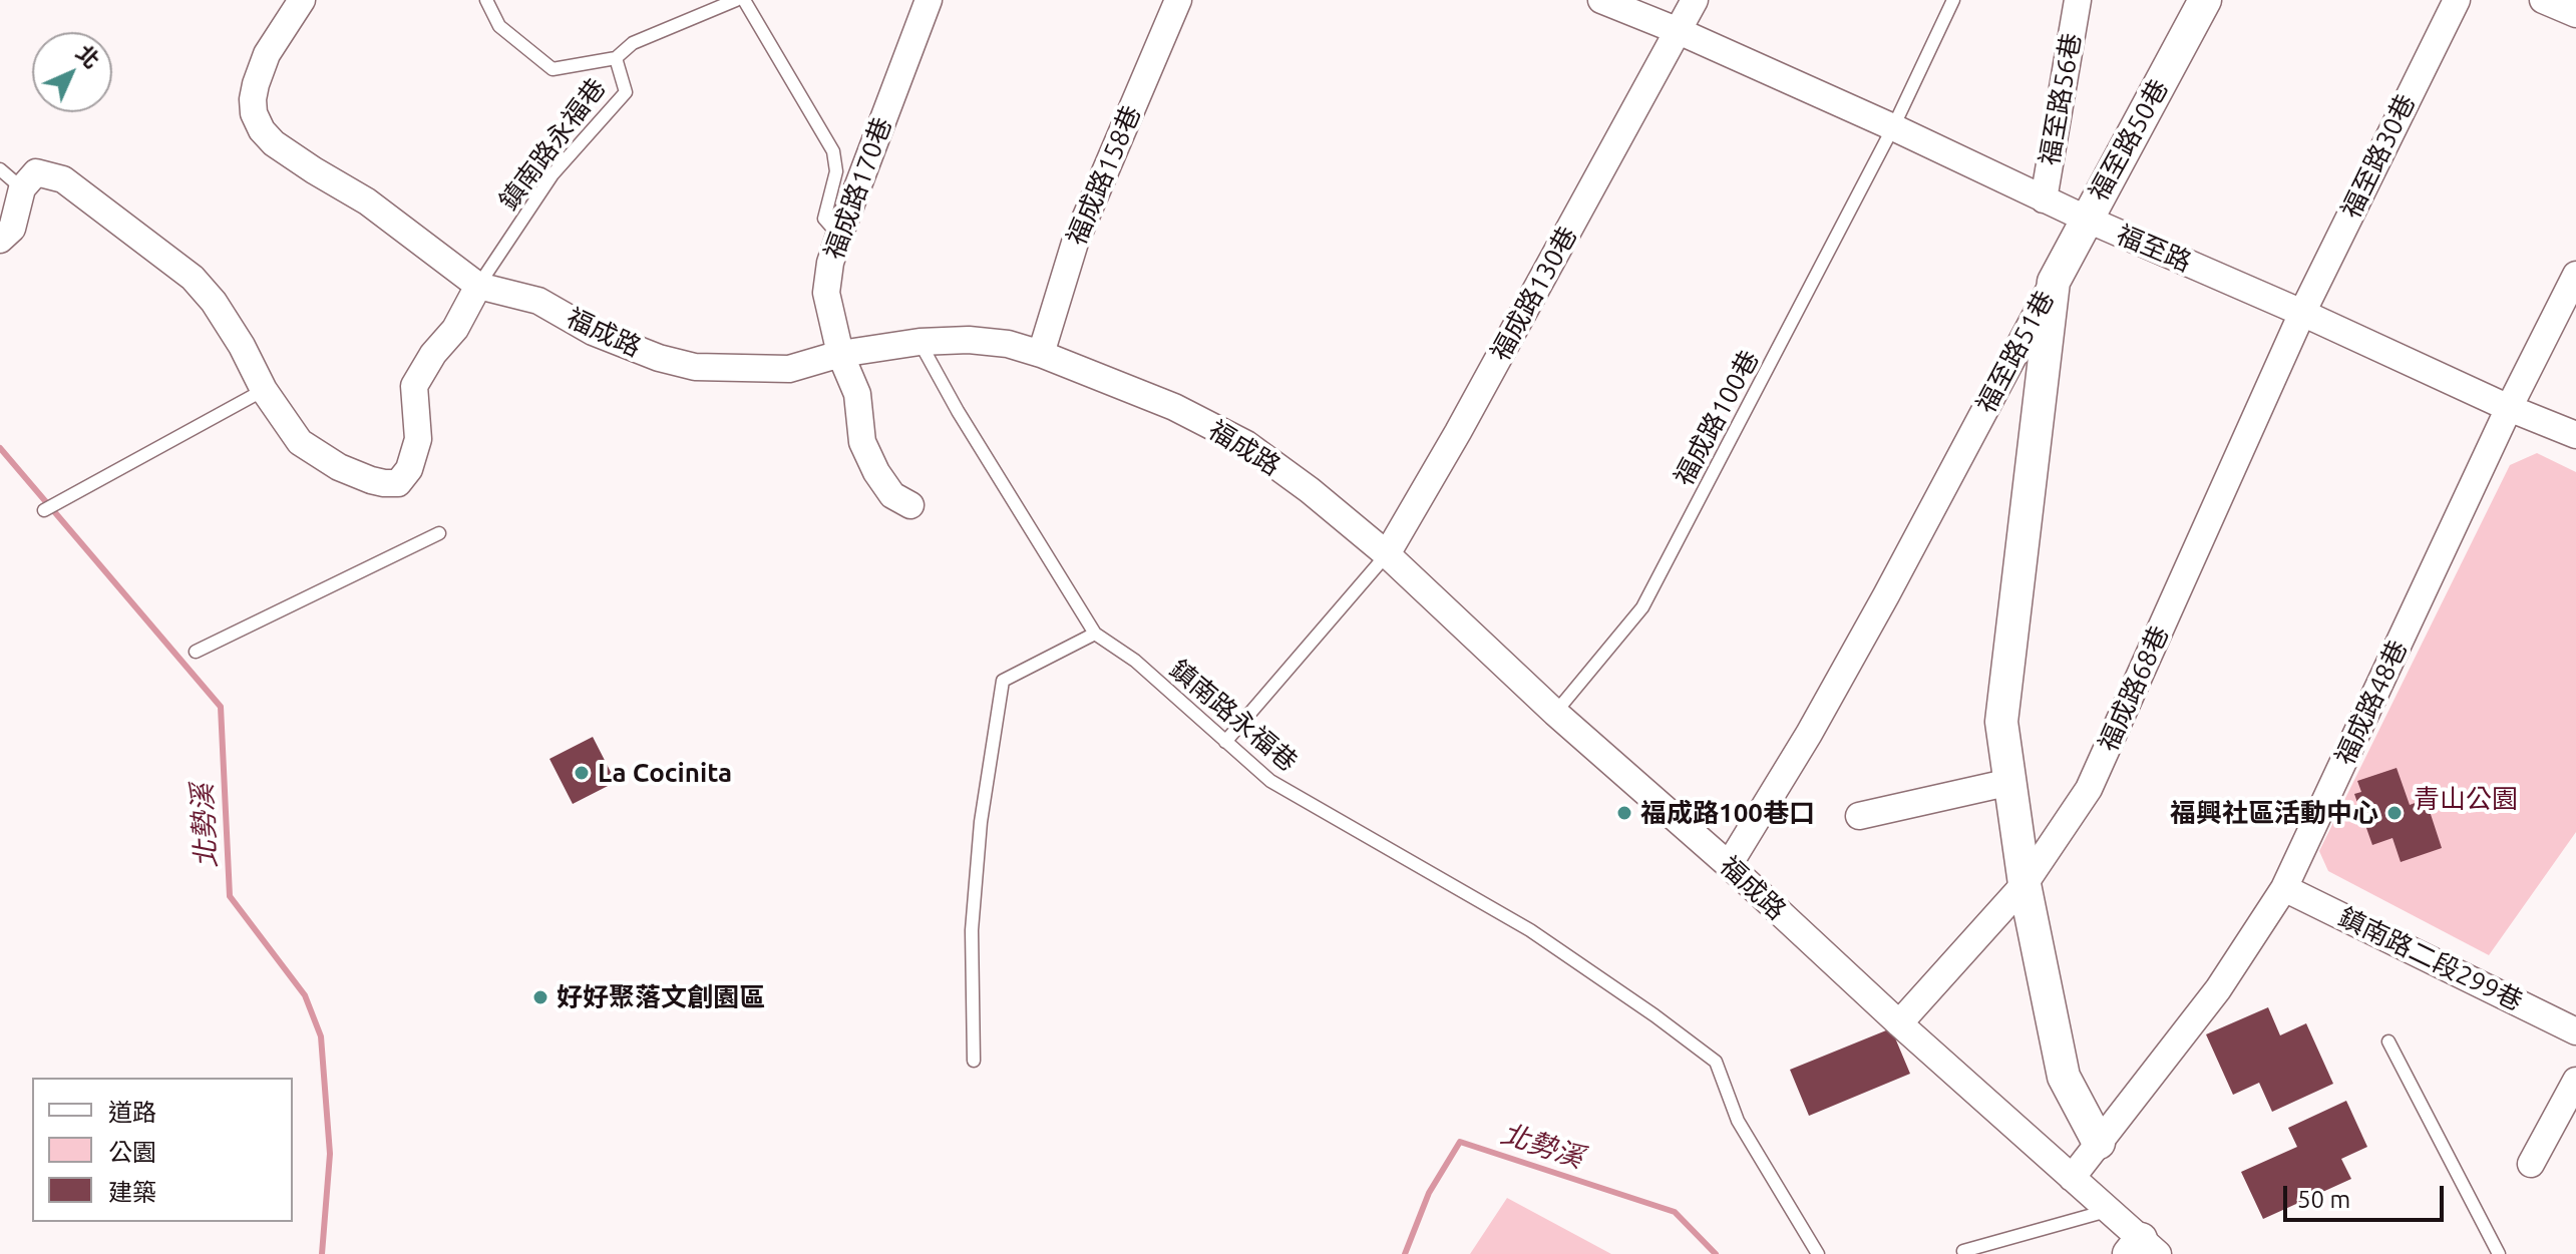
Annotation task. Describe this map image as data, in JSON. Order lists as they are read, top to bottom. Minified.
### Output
{"streets":{"street":["福至路56巷","福至路50巷","福至路30巷","福成路158巷","福成路170巷","福至路","福成路130巷","福成路","福至路51巷","福成路68巷","福成路48巷","鎮南路二段299巷"],"lane":["鎮南路永福巷","福成路100巷"]},"crossings":[["福至路56巷","福至路"],["福至路50巷","福至路"],["福至路50巷","福至路51巷"],["鎮南路永福巷","福成路"],["福至路30巷","福至路"],["福至路30巷","福成路68巷"],["福成路158巷","福成路"],["福成路170巷","福成路"],["福至路","福成路130巷"],["福至路","福成路100巷"],["福至路","福成路68巷"],["福至路","福成路48巷"],["福成路130巷","福成路"],["福成路","福至路51巷"],["福成路","福成路100巷"],["福成路","福成路68巷"],["福成路","福成路48巷"],["福至路51巷","福成路68巷"],["福至路51巷","福成路48巷"],["福成路48巷","鎮南路二段299巷"]],"water":["北勢溪"],"parks":["青山公園"],"places":["La Cocinita","福成路100巷口","福興社區活動中心","好好聚落文創園區"],"legend":["道路","公園","建築"],"scale_bar":"50 m","north":"top right"}
